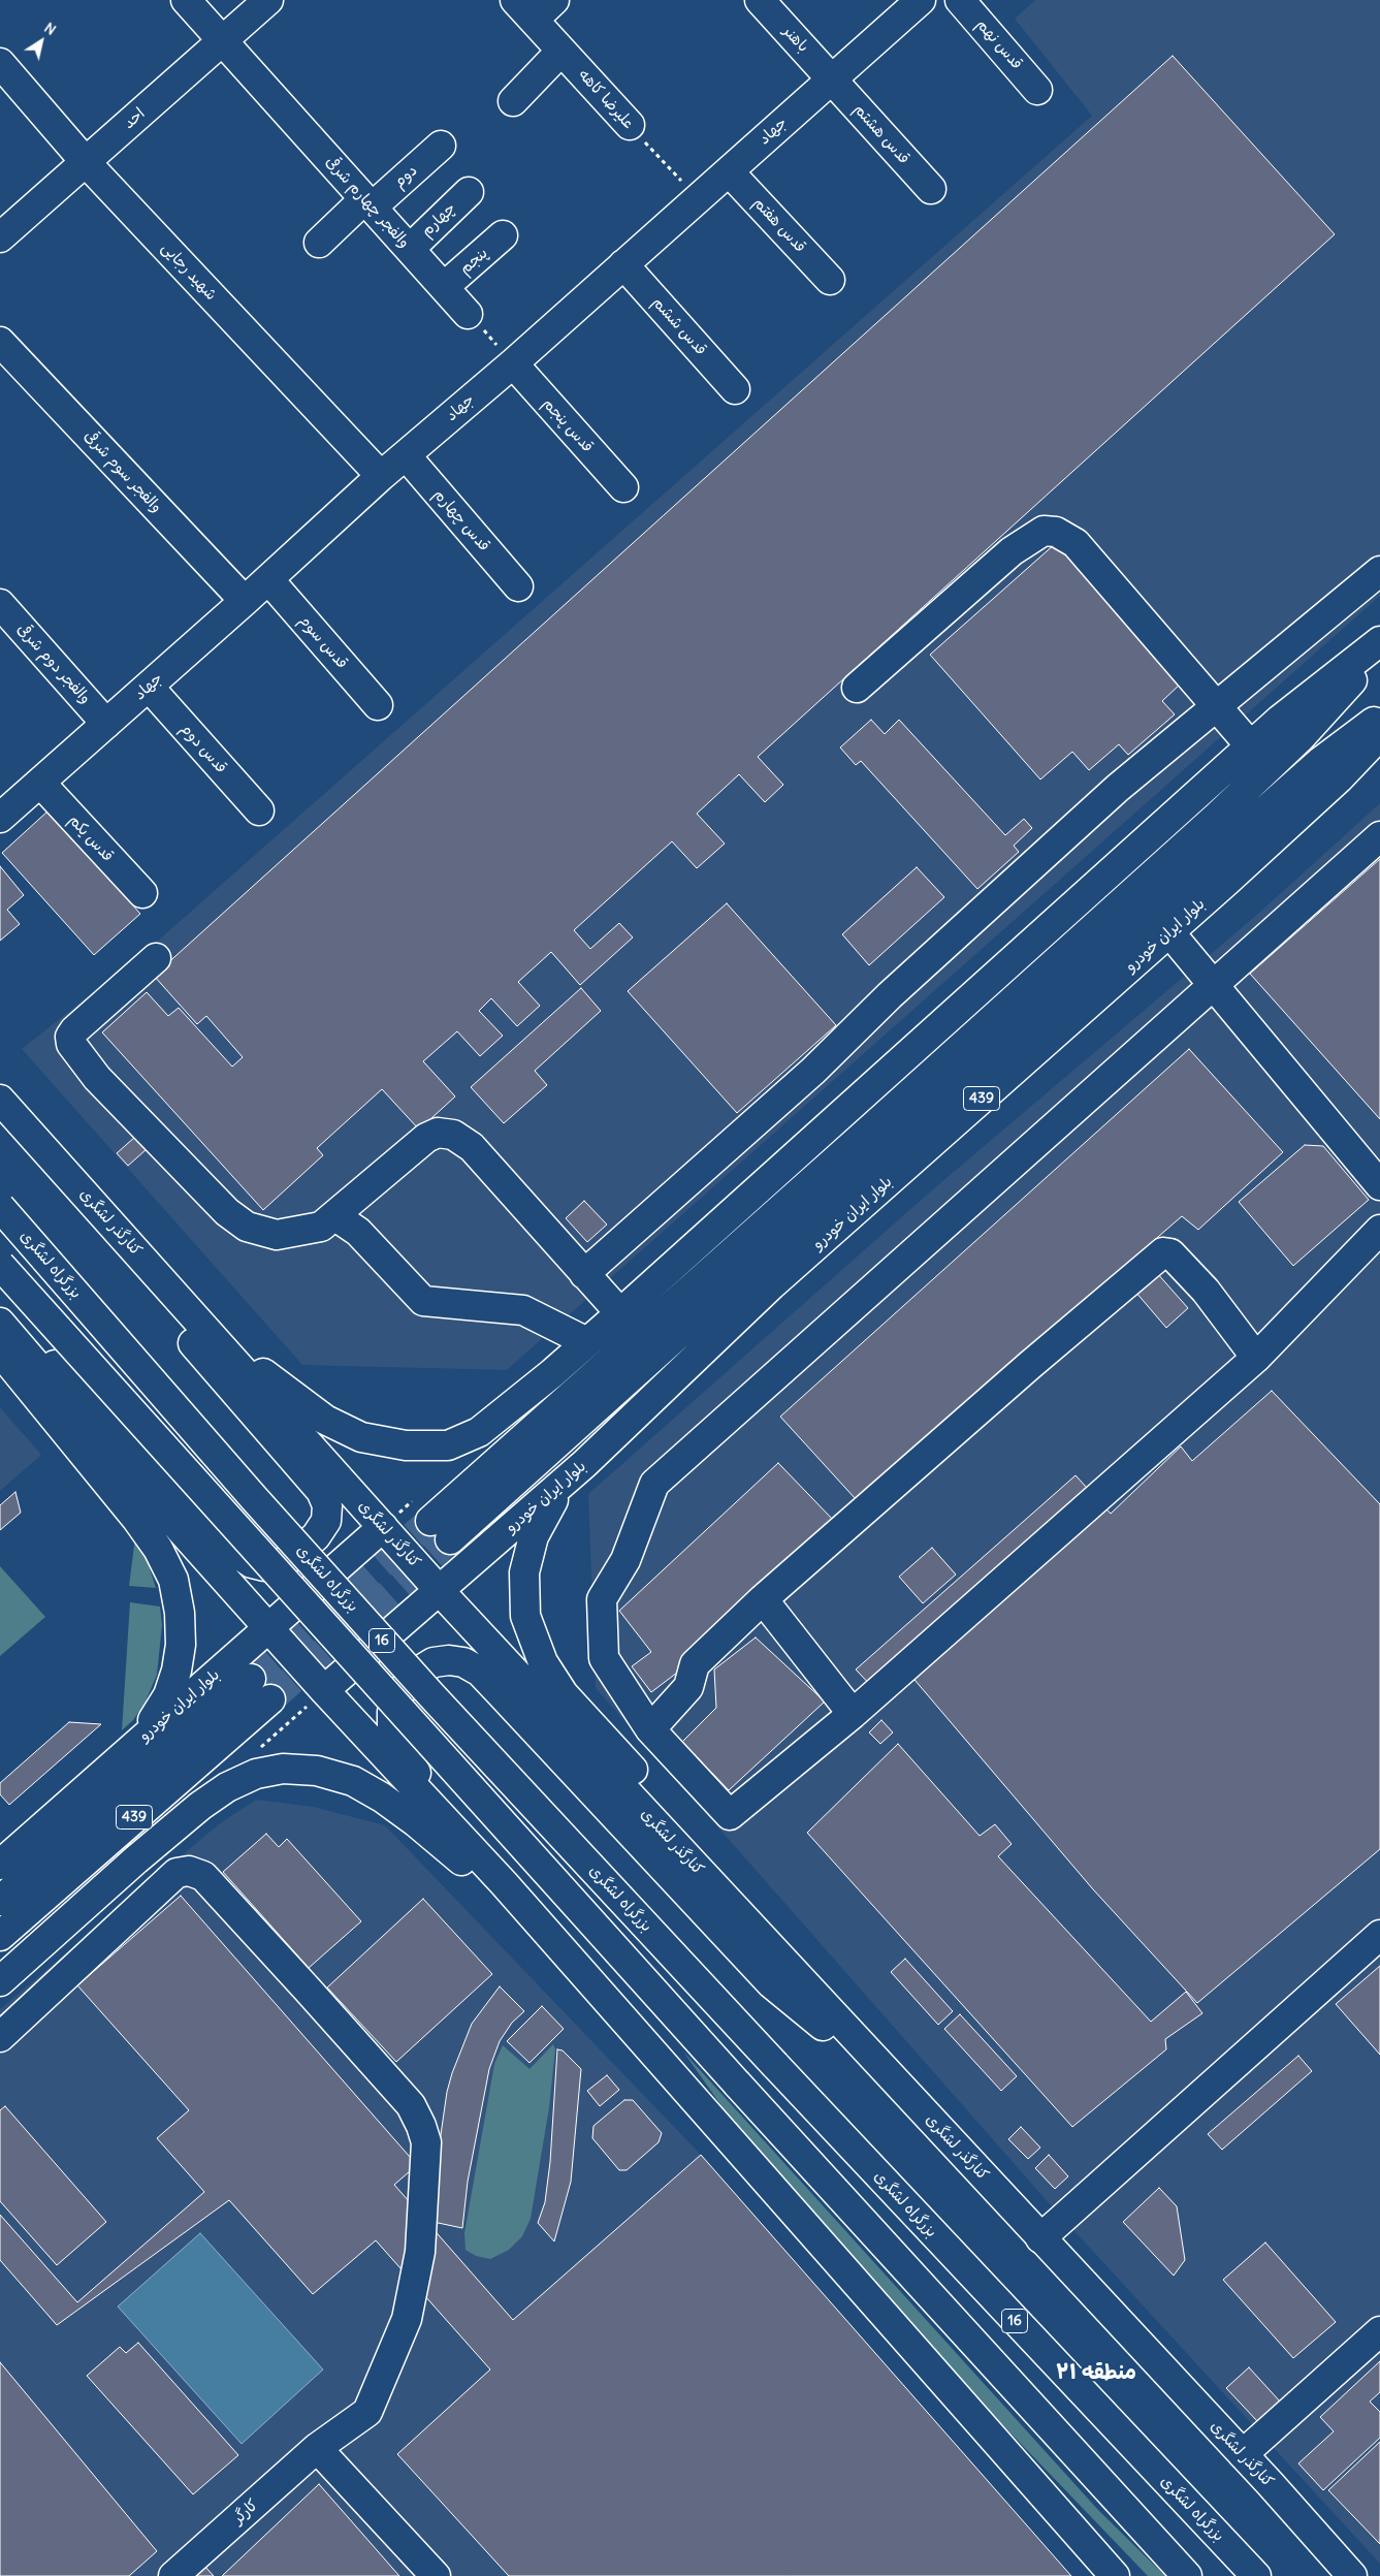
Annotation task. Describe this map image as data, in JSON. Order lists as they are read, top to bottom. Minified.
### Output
{"streets":{"main road":["باهنر","قدس نهم","علیرضا کاهه","احد","جهاد","قدس هشتم","دوم","والفجر چهارم شرقی","چهارم","قدس هفتم","پنجم","شهید رجایی","قدس ششم","قدس پنجم","والفجر سوم شرقی","قدس چهارم","قدس سوم","والفجر دوم شرقی","قدس دوم","قدس یکم","بلوار ایران خودرو","439","کنارگذر لشگری","بزرگراه لشگری","16","کارگر"]},"crossings":[["باهنر","جهاد"],["باهنر","قدس هشتم"],["علیرضا کاهه","جهاد"],["احد","والفجر چهارم شرقی"],["احد","شهید رجایی"],["جهاد","قدس هشتم"],["جهاد","قدس هفتم"],["جهاد","شهید رجایی"],["جهاد","قدس ششم"],["جهاد","قدس پنجم"],["جهاد","والفجر سوم شرقی"],["جهاد","قدس چهارم"],["جهاد","قدس سوم"],["جهاد","والفجر دوم شرقی"],["جهاد","قدس دوم"],["جهاد","قدس یکم"],["دوم","والفجر چهارم شرقی"],["والفجر چهارم شرقی","چهارم"],["والفجر چهارم شرقی","پنجم"],["بلوار ایران خودرو","کنارگذر لشگری"]],"districts":["منطقه ۲۱"],"north":"top right"}
